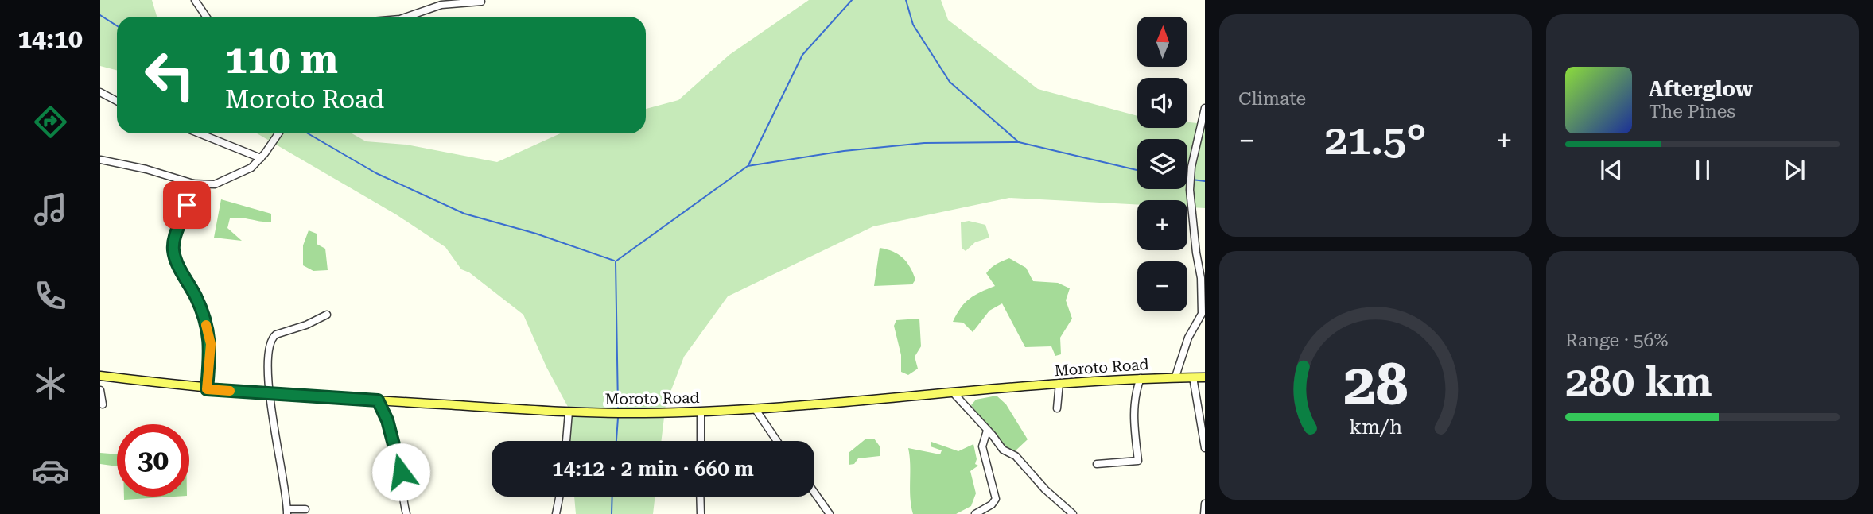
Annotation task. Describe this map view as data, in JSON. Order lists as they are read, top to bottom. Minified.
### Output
{"streets":{"main road":["Moroto Road"]},"north":"top","page":{"tabs":"14:10","tile":["Climate",["Range · 56%","280 km"]],"map_buttons":["+","−"],"turn":["110 m","Moroto Road"],"song":["Afterglow","The Pines"],"heat":["−","21.5°","+"],"limit":"30","trip":"14:12 · 2 min · 660 m","gauge":["28","km/h"]}}
